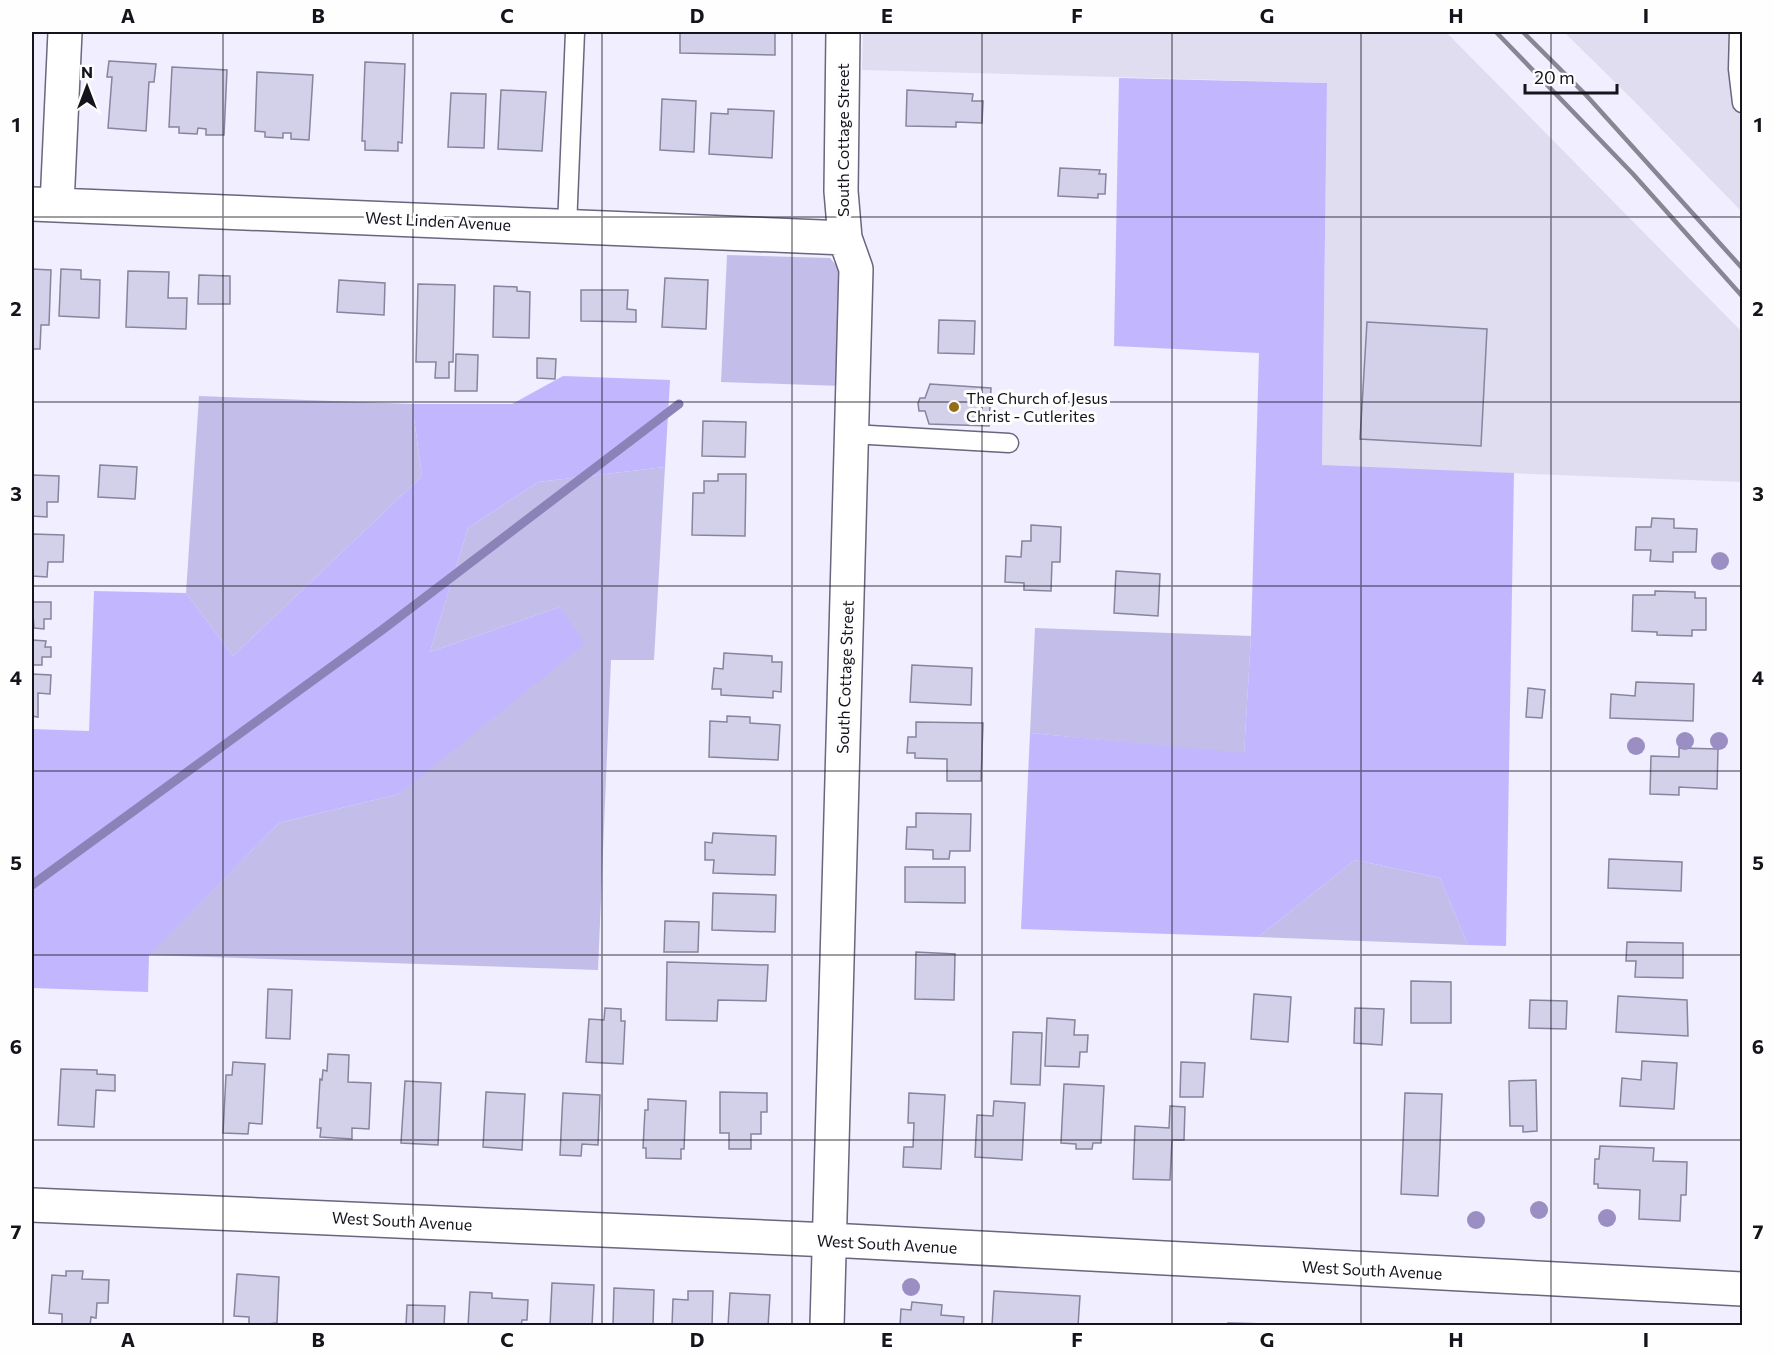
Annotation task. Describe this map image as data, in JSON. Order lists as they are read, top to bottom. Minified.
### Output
{"streets":{"street":["South Cottage Street","West Linden Avenue","West South Avenue"]},"crossings":[["South Cottage Street","West Linden Avenue"],["South Cottage Street","West South Avenue"]],"places":["The Church of Jesus Christ - Cutlerites"],"scale_bar":"20 m","north":"top","grid":{"columns":["A","B","C","D","E","F","G","H","I"],"rows":["1","2","3","4","5","6","7"]}}
